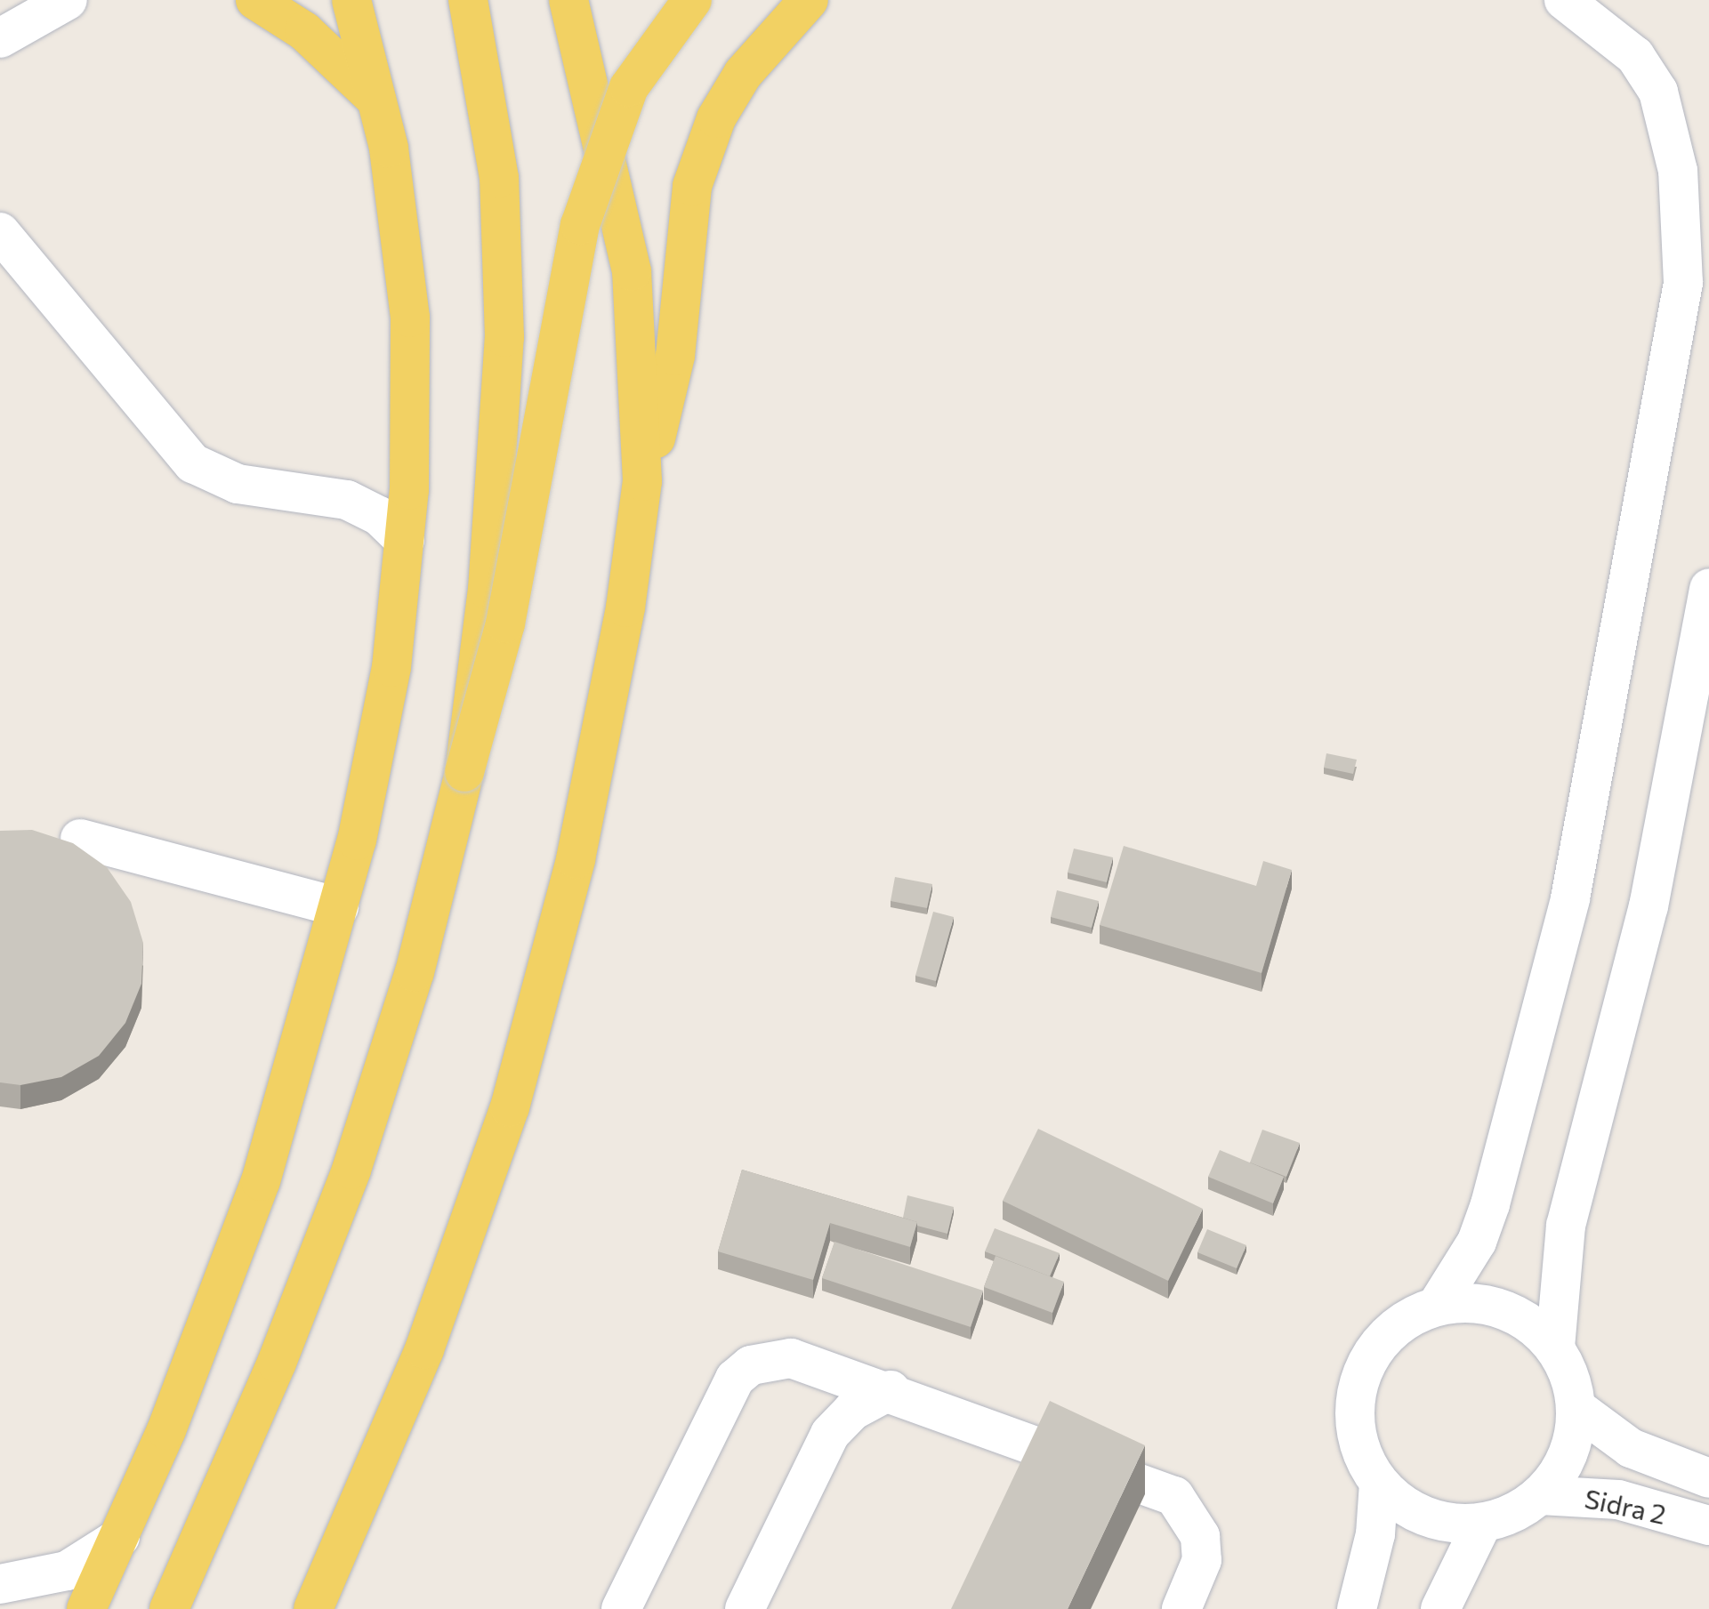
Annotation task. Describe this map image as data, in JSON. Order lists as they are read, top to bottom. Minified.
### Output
{"streets":{"street":["Sidra 2"]}}
